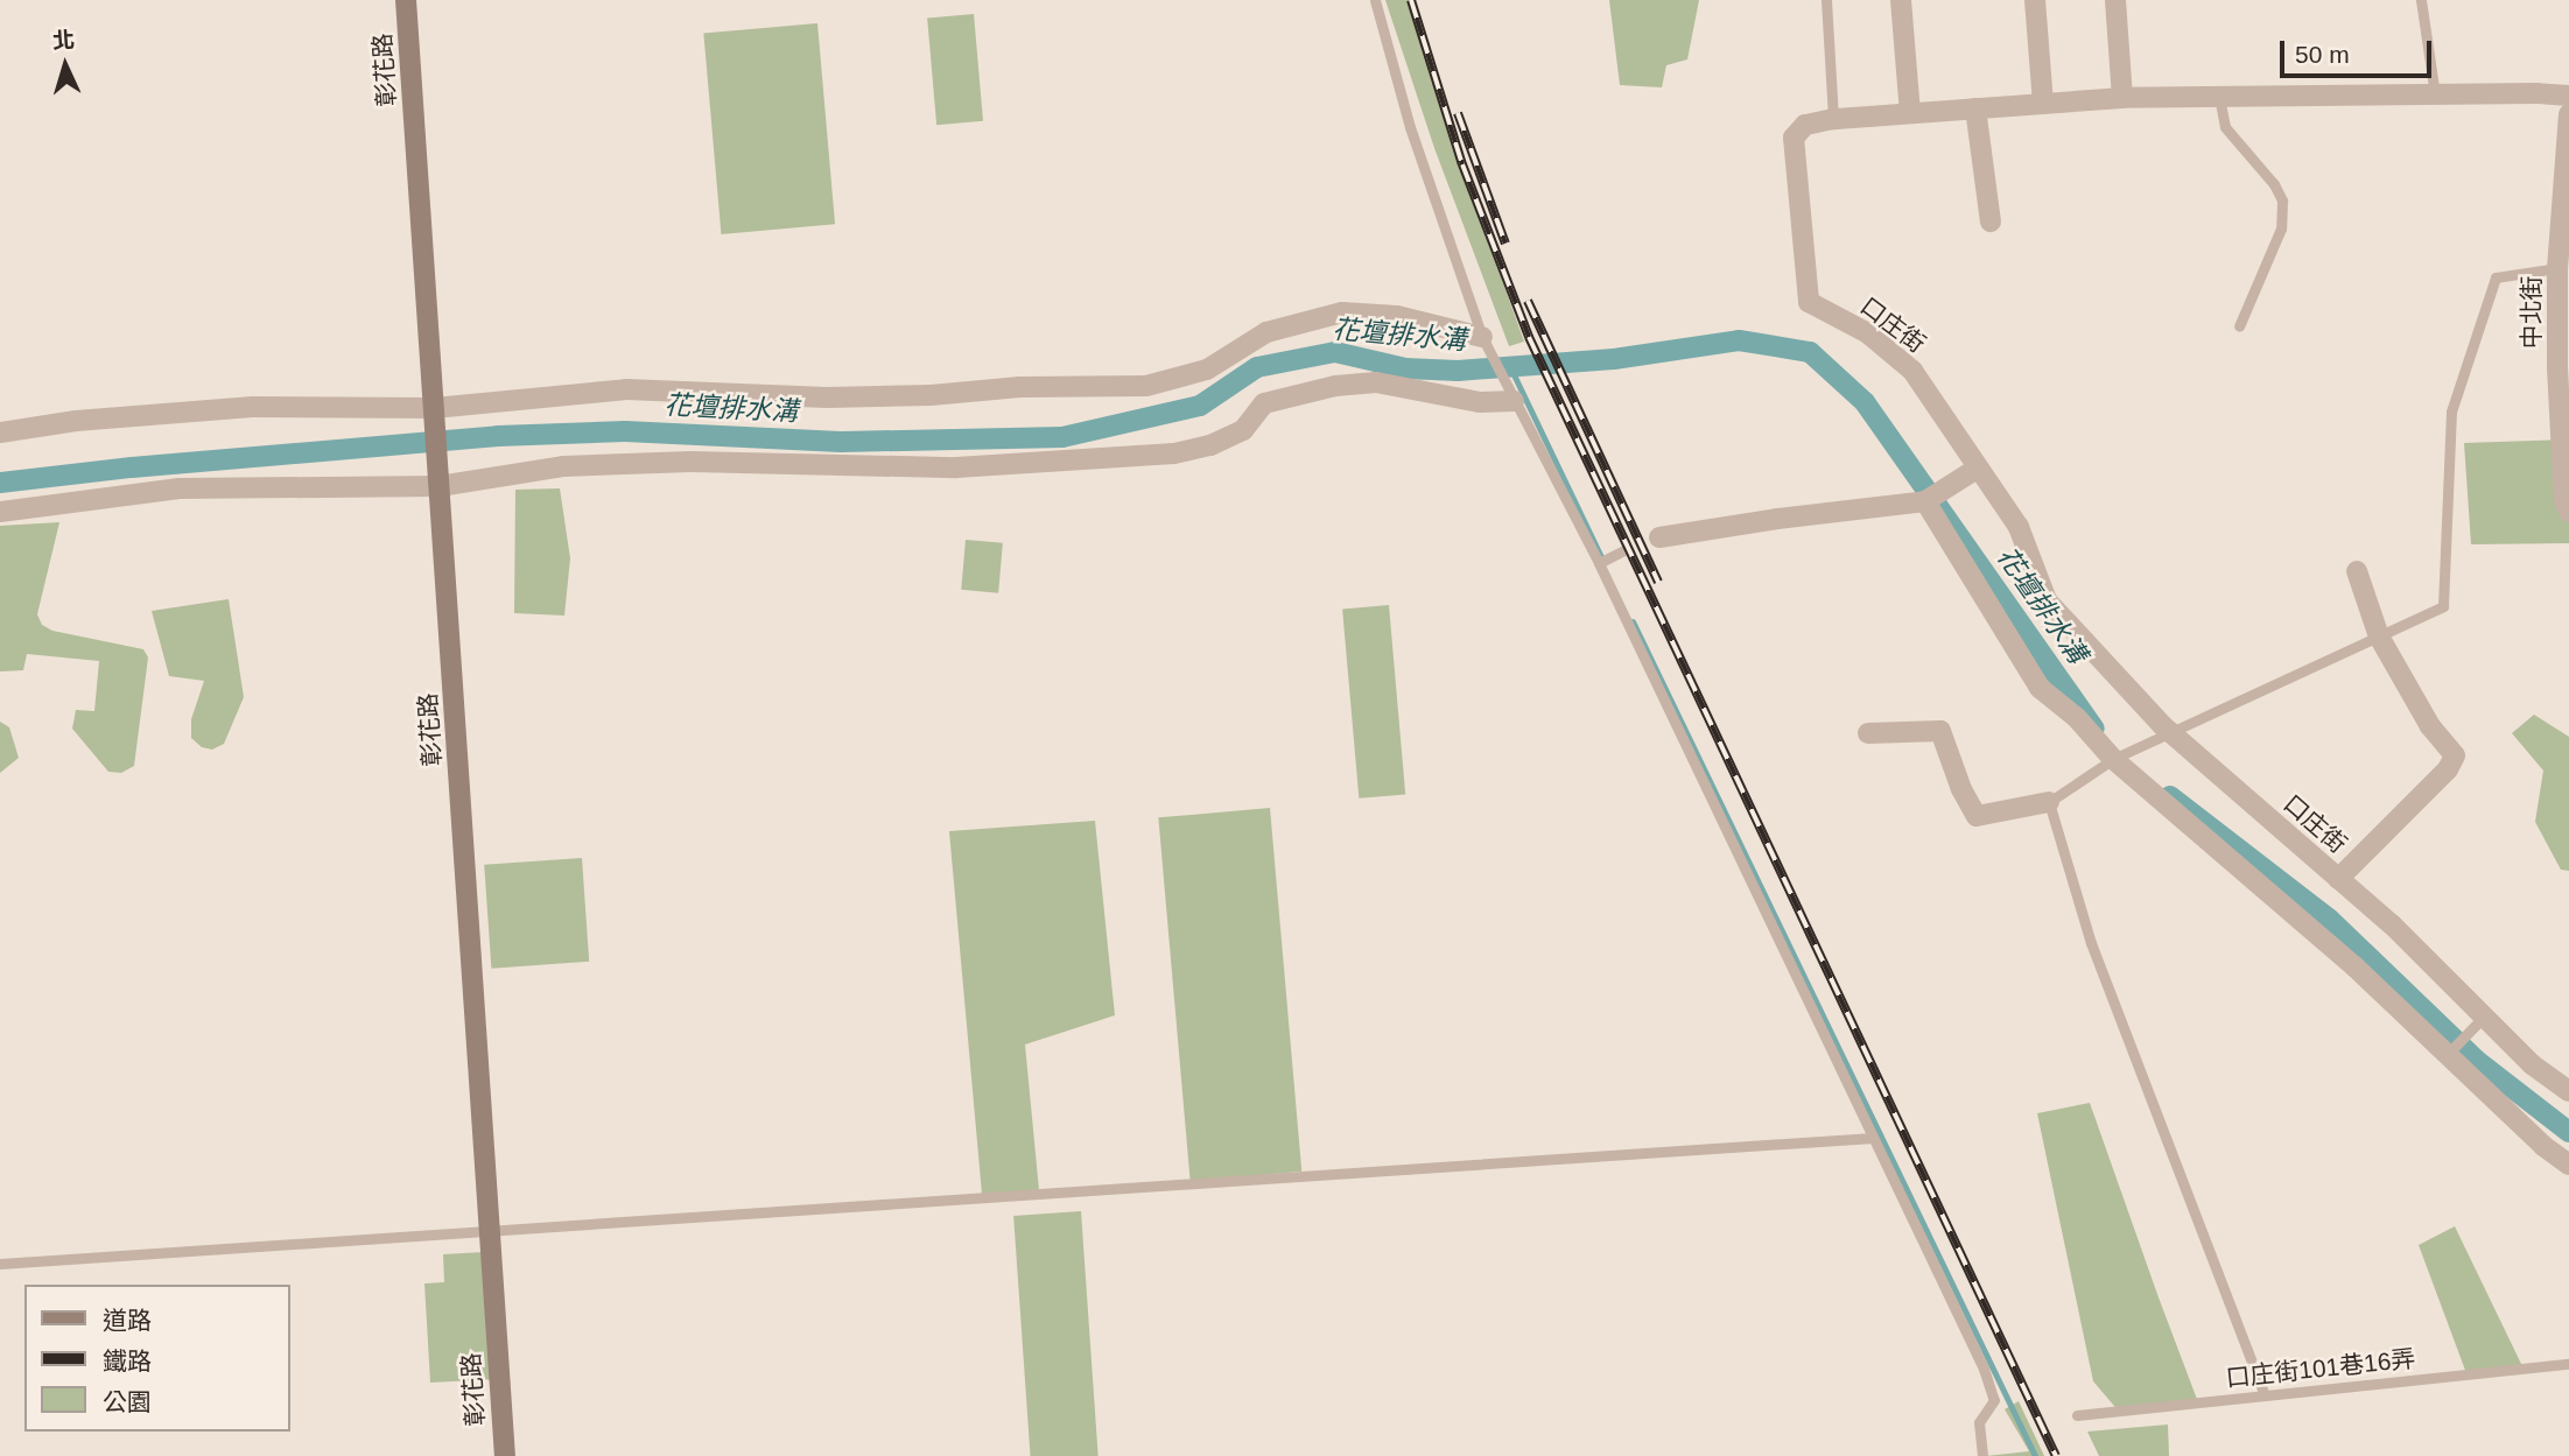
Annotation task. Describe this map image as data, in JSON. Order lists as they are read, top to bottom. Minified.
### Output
{"streets":{"street":["彰花路","中北街","口庄街"],"lane":["口庄街101巷16弄"]},"water":["花壇排水溝"],"legend":["道路","鐵路","公園"],"scale_bar":"50 m","north":"top"}
